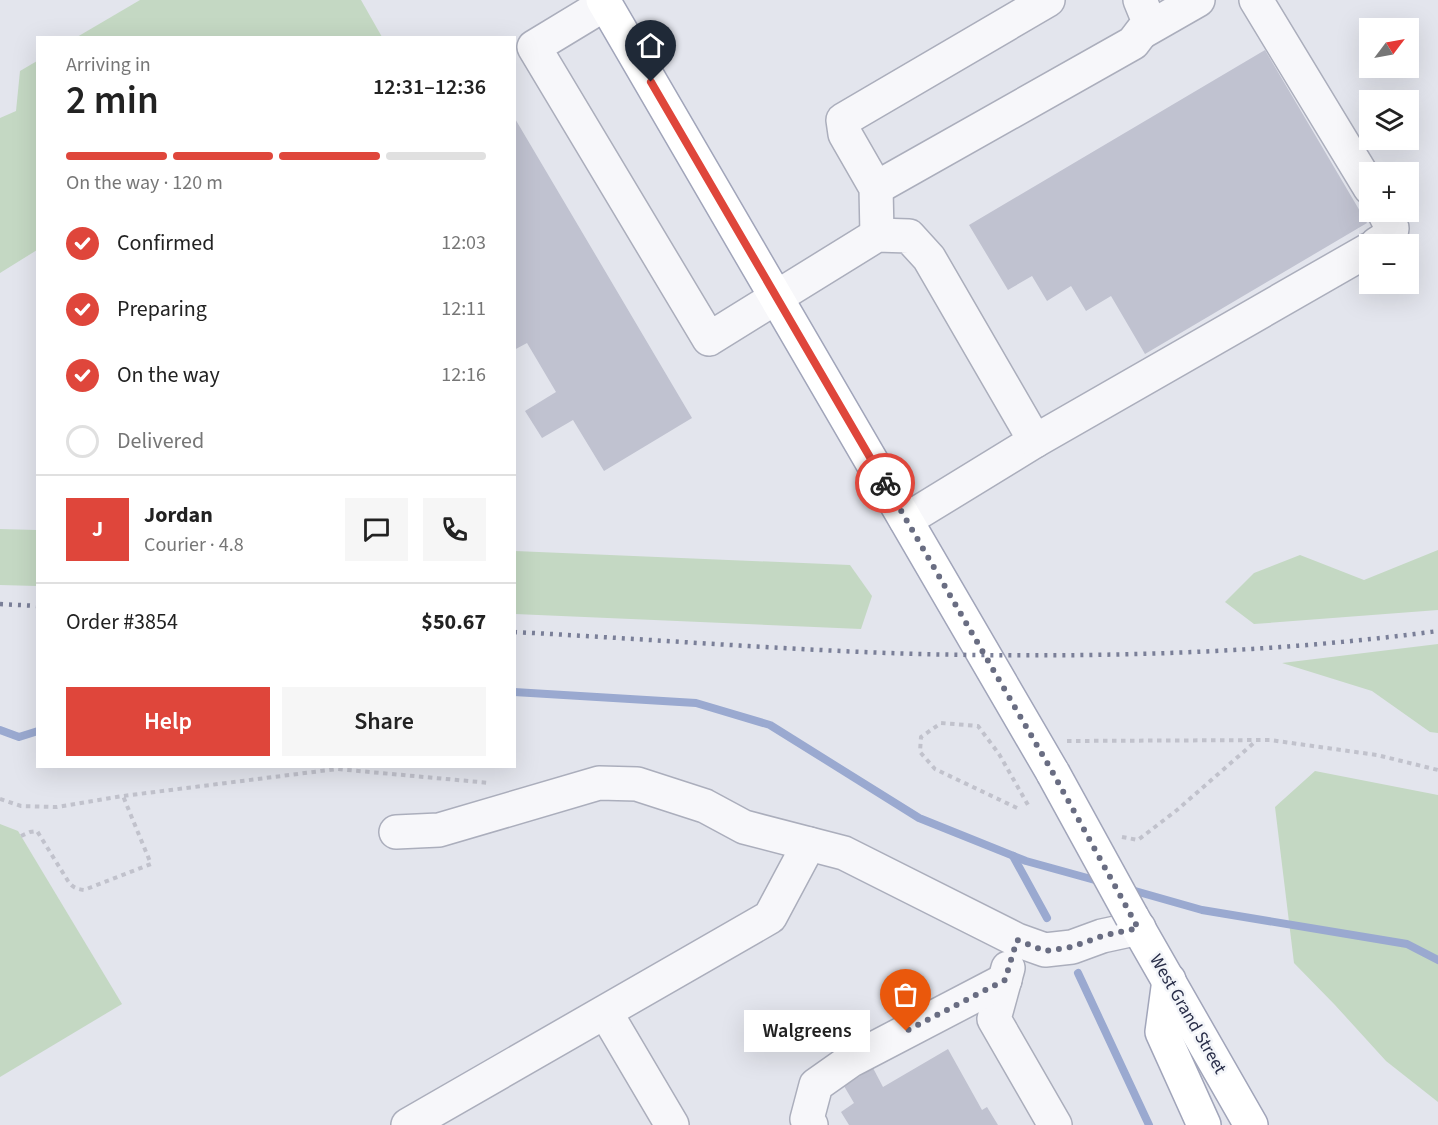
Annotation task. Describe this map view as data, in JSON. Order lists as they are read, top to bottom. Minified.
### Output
{"streets":{"main road":["West Grand Street"]},"places":["Walgreens"],"north":"top right","page":{"map_buttons":["+","−"],"heading":["2 min","Arriving in","12:31–12:36"],"panel":["Jordan","Courier · 4.8","Order #3854","$50.67"],"bar":"On the way · 120 m","list":[["Confirmed","12:03"],["Preparing","12:11"],["On the way","12:16"],"Delivered"],"round":"J","buttons":["Help","Share"],"bubble":"Walgreens"}}
